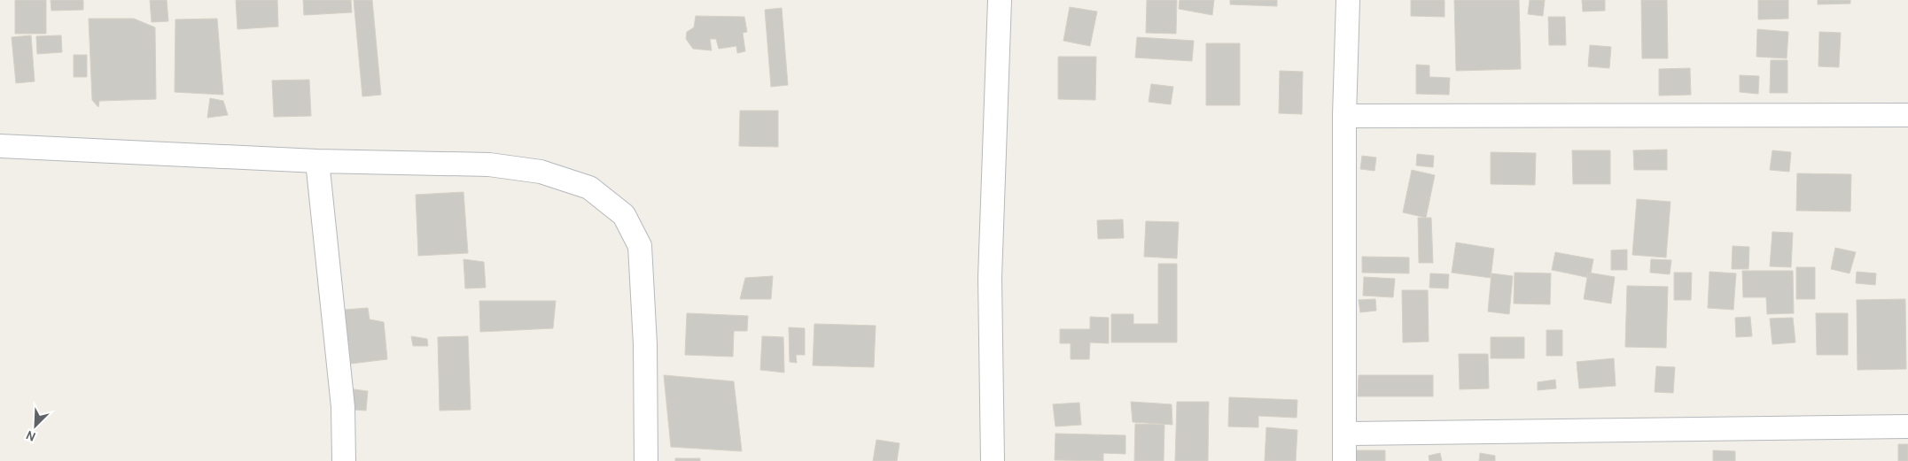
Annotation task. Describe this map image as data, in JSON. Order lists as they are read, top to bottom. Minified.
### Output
{"north":"bottom left"}
